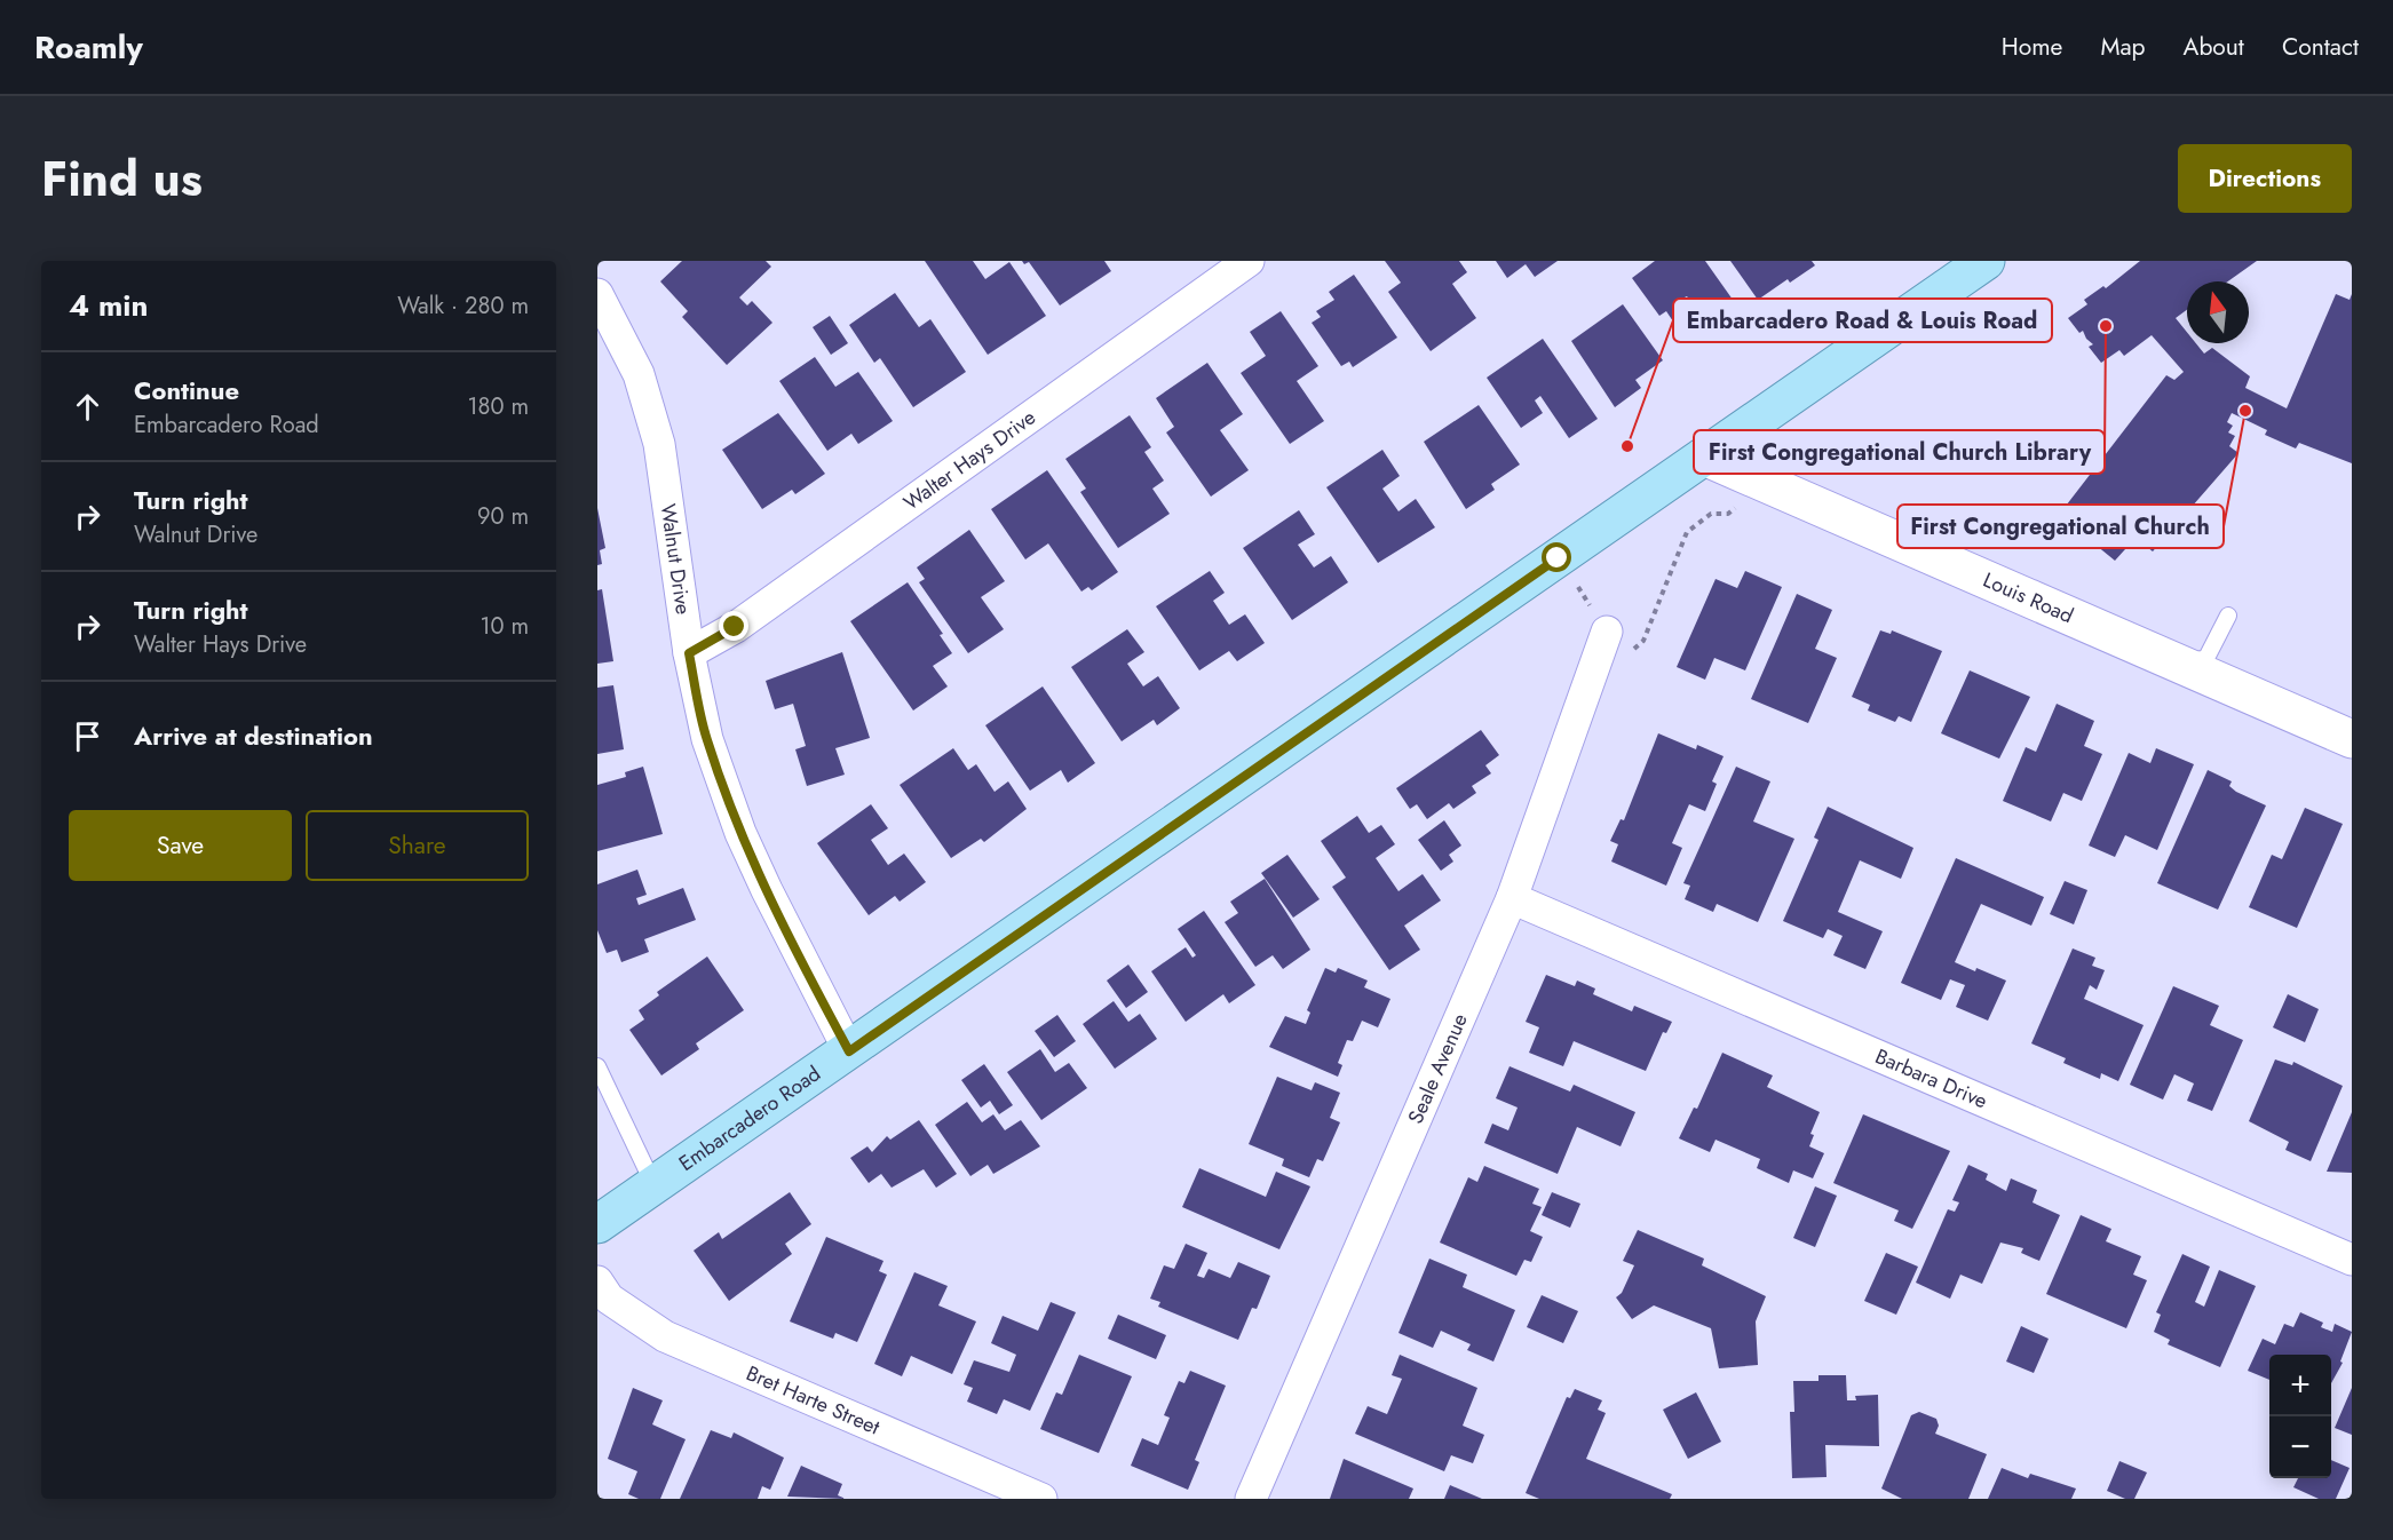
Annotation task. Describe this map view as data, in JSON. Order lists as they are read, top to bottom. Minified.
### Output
{"streets":{"main road":["Embarcadero Road"],"street":["Walter Hays Drive","Walnut Drive","Louis Road","Seale Avenue","Barbara Drive","Bret Harte Street"]},"crossings":[["Walter Hays Drive","Walnut Drive"],["Walnut Drive","Embarcadero Road"],["Louis Road","Embarcadero Road"],["Seale Avenue","Barbara Drive"]],"places":["First Congregational Church Library","First Congregational Church","Embarcadero Road & Louis Road"],"north":"top","page":{"header":"Roamly","nav":["Home","Map","About","Contact"],"title":"Find us","buttons":["Directions",["Save","Share"]],"heading":["4 min","Walk · 280 m"],"list":[["Continue","Embarcadero Road","180 m"],["Turn right","Walnut Drive","90 m"],["Turn right","Walter Hays Drive","10 m"],"Arrive at destination"],"map_buttons":["+","−"]}}
